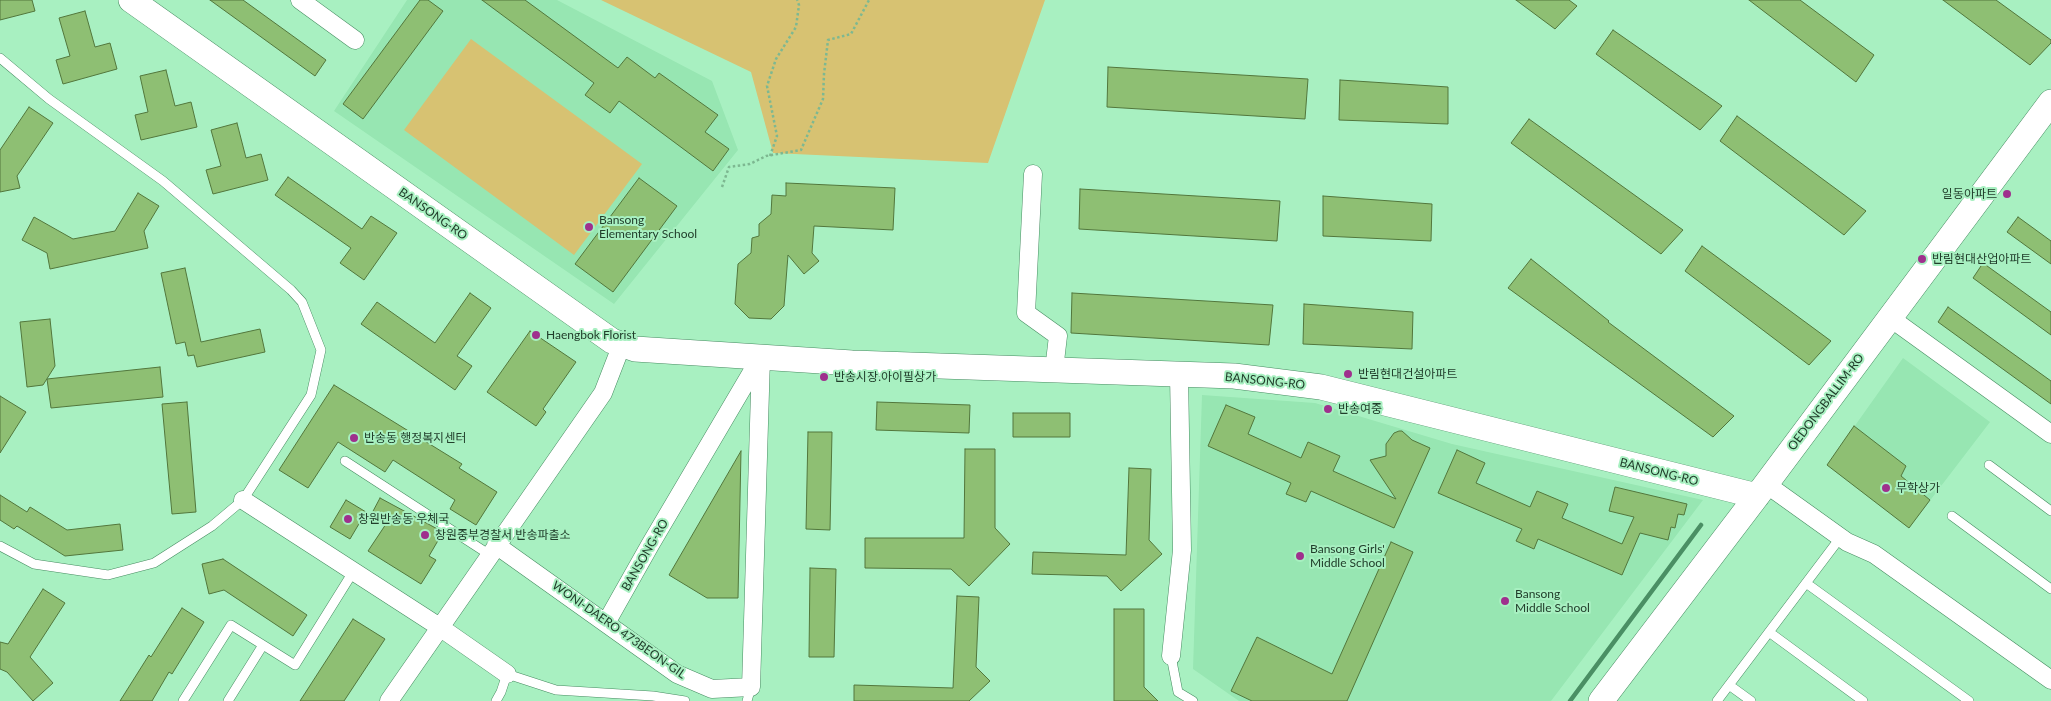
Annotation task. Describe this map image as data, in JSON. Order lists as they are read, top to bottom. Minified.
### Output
{"streets":{"street":["BANSONG-RO","OEDONGBALLIM-RO","WONI-DAERO 473BEON-GIL"]},"crossings":[["BANSONG-RO","OEDONGBALLIM-RO"],["BANSONG-RO","WONI-DAERO 473BEON-GIL"]],"places":["일동아파트","Bansong Elementary School","반림현대산업아파트","Haengbok Florist","반림현대건설아파트","반송시장.아이필상가","반송여중","반송동 행정복지센터","무학상가","창원반송동 우체국","창원중부경찰서 반송파출소","Bansong Girls' Middle School","Bansong Middle School"]}
